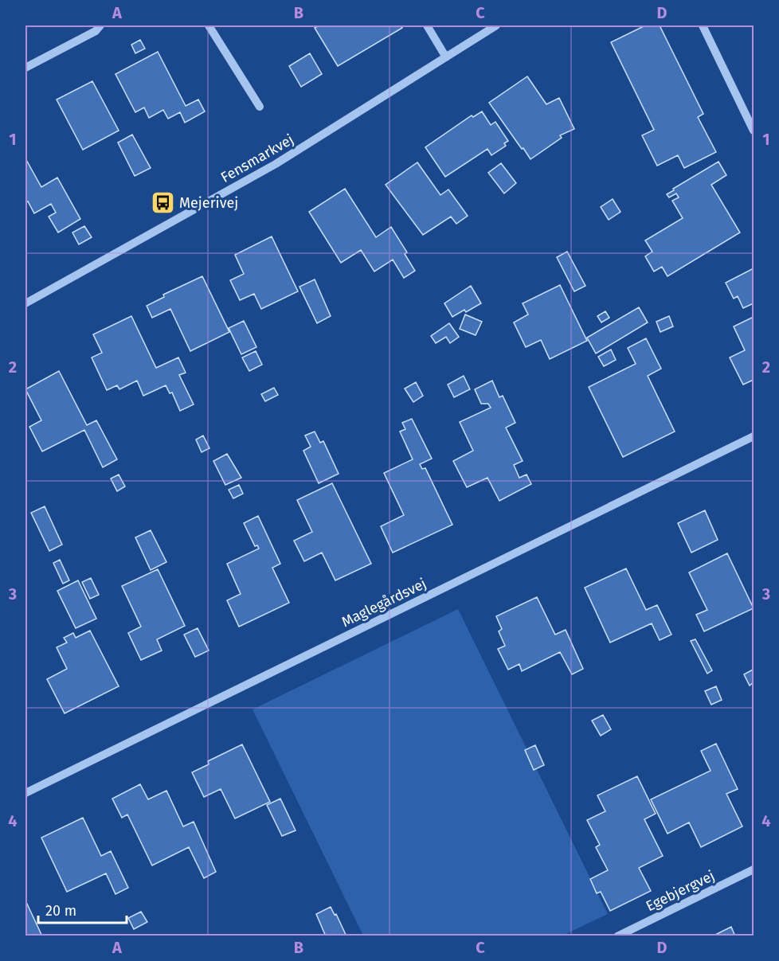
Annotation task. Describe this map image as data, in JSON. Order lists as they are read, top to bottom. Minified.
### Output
{"streets":{"street":["Fensmarkvej","Maglegårdsvej","Egebjergvej"]},"places":{"bus stop":["Mejerivej"]},"scale_bar":"20 m","grid":{"columns":["A","B","C","D"],"rows":["1","2","3","4"]}}
